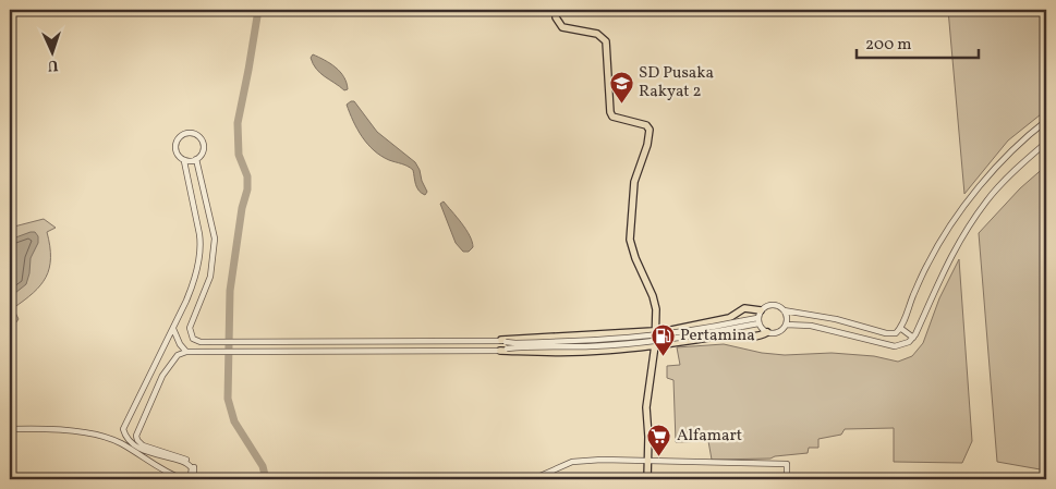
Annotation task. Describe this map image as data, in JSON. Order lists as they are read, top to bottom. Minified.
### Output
{"places":{"school or university":["SD Pusaka Rakyat 2"],"fuel station":["Pertamina"],"supermarket":["Alfamart"]},"scale_bar":"200 m","north":"bottom"}
